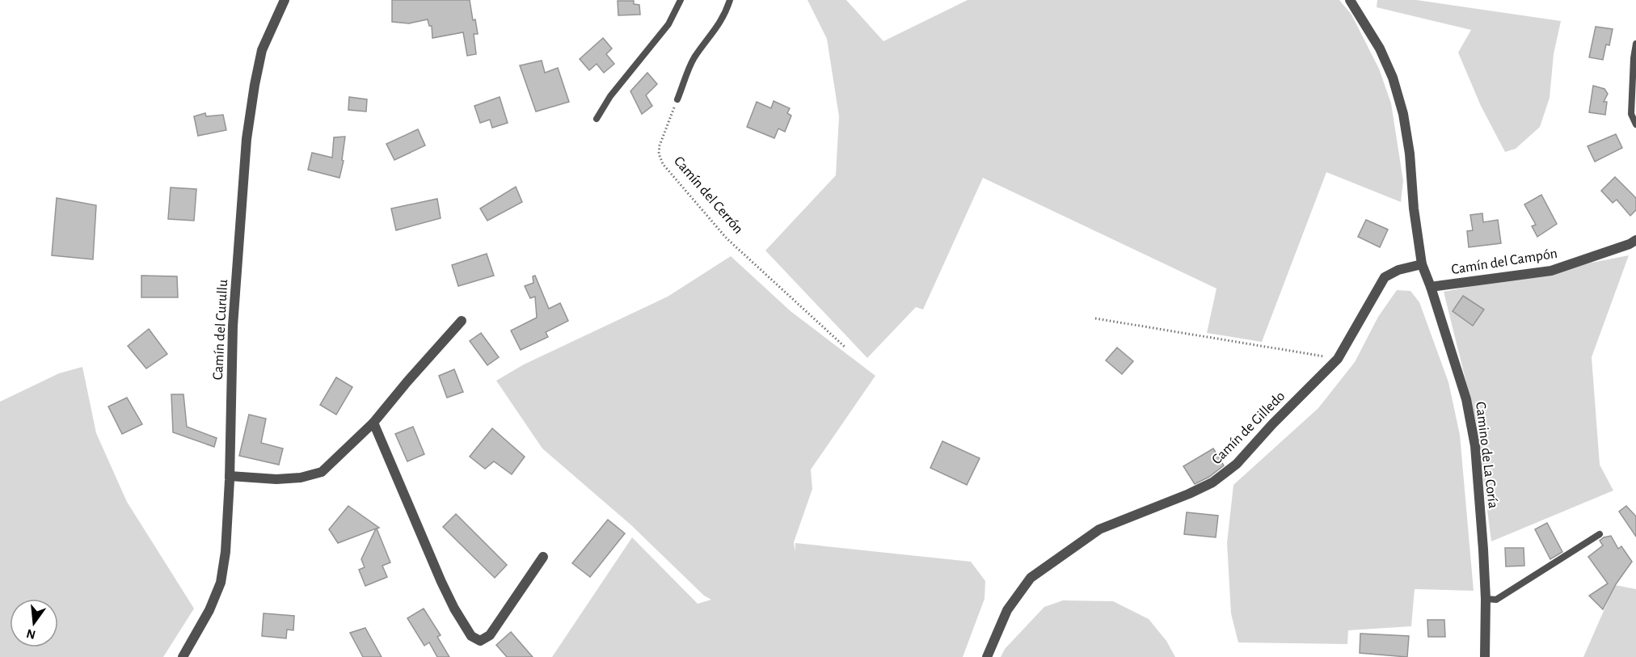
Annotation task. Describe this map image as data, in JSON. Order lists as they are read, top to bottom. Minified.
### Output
{"streets":{"street":["Camín del Campón","Camín del Curullu","Camín de Gilledo","Camino de La Coría"],"path":["Camín del Cerrón"]},"crossings":[["Camín del Campón","Camino de La Coría"],["Camín de Gilledo","Camino de La Coría"]],"north":"bottom"}
